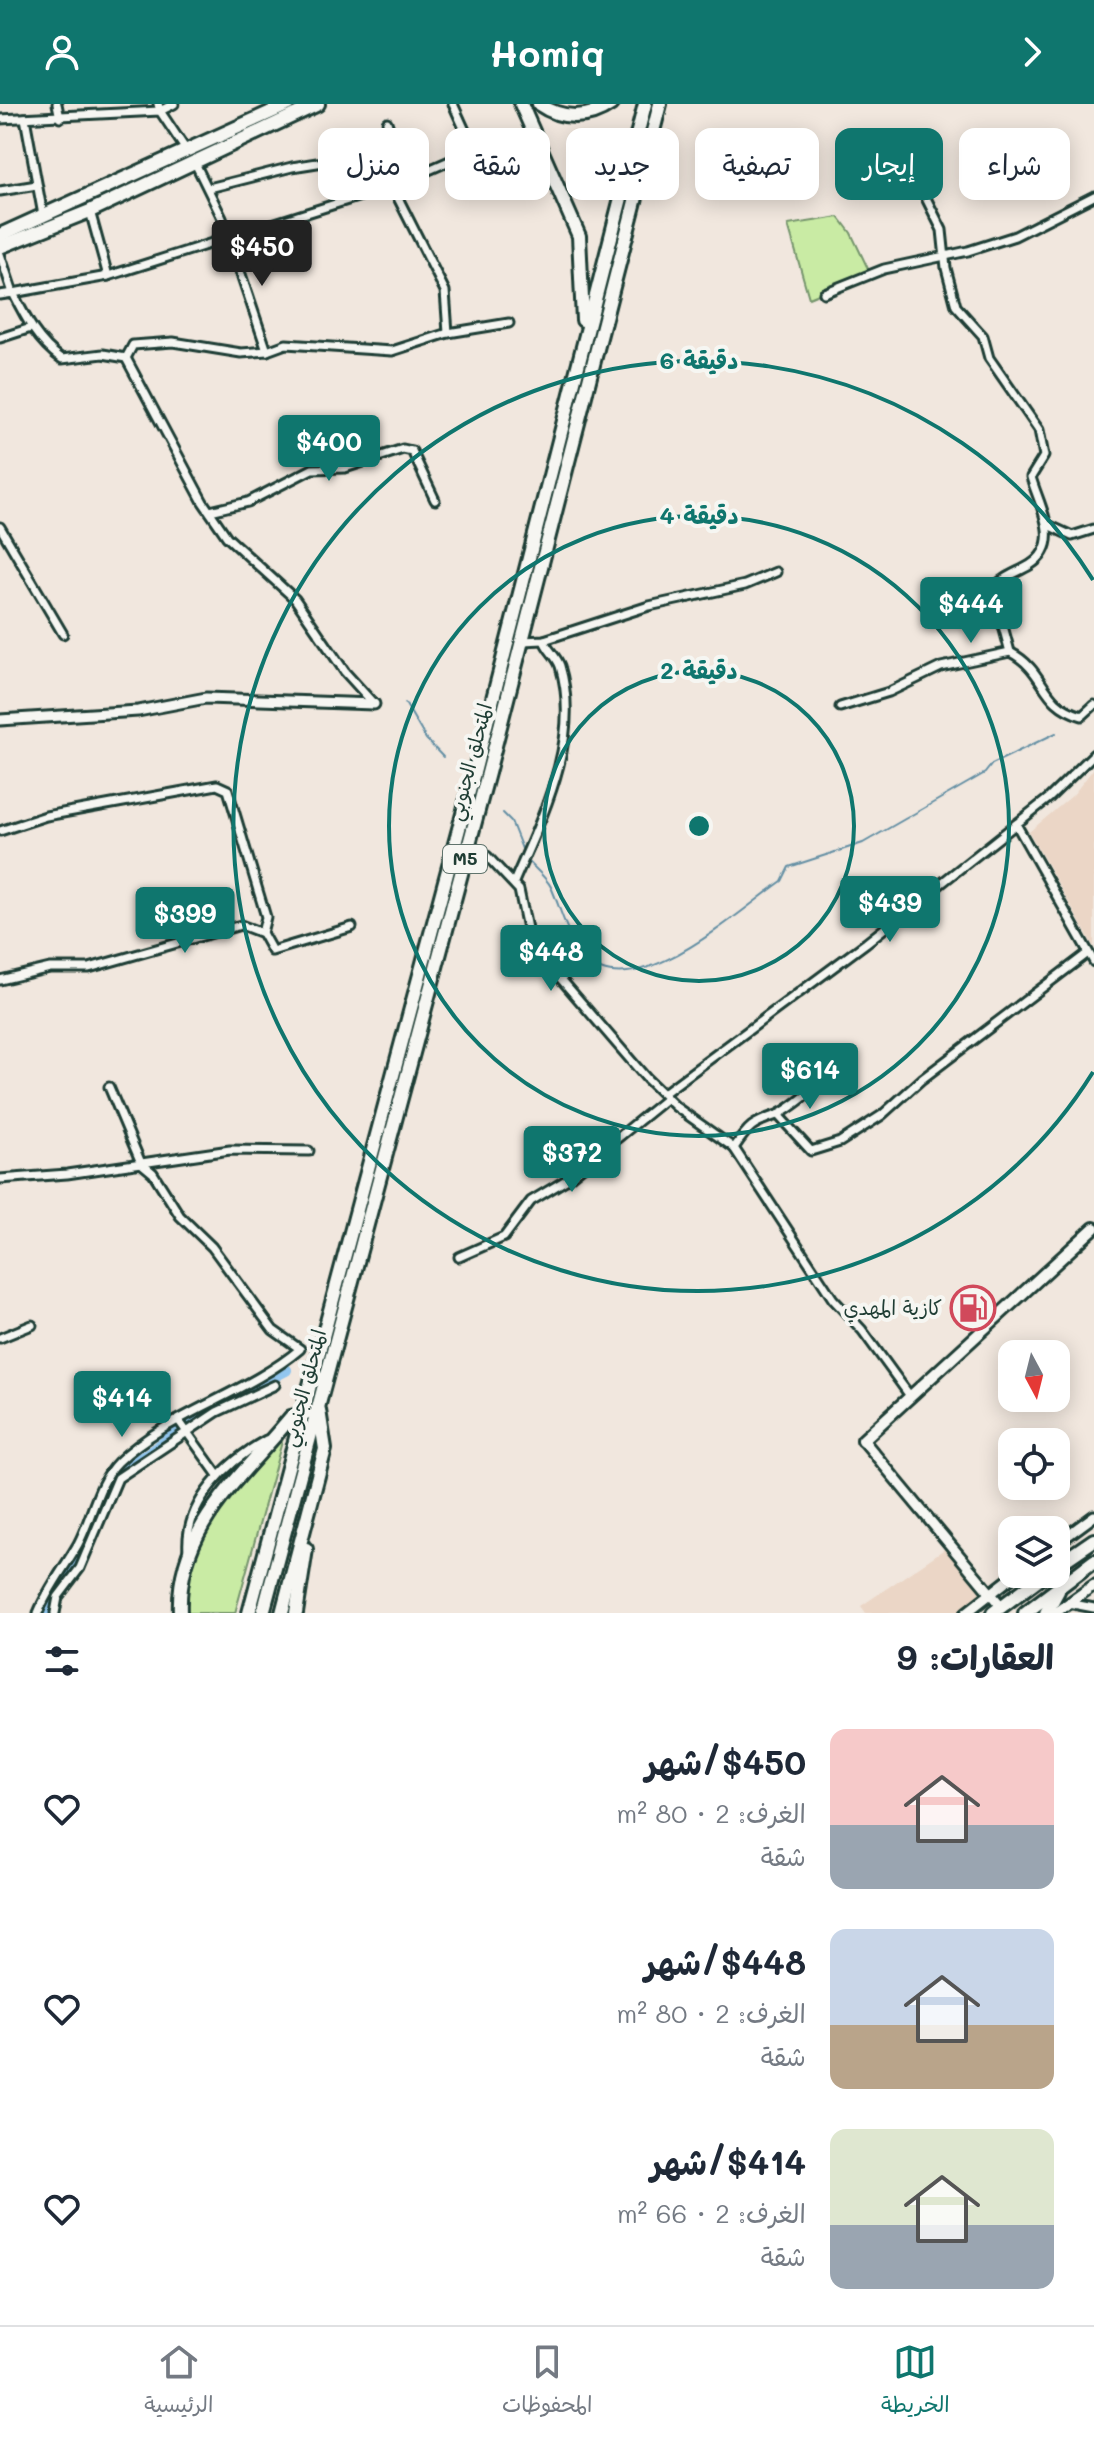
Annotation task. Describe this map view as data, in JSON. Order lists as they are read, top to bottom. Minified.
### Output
{"streets":{"main road":["المتحلق الجنوبي","M5"]},"places":{"fuel station":["كازية المهدي"]},"north":"bottom","page":{"header":"Homiq","chip":["شراء","إيجار","تصفية","جديد","شقة","منزل"],"price":["$450","$400","$444","$439","$399","$448","$614","$372","$414"],"heading":"العقارات: 9","list":[{"name":"$450/شهر","note":"الغرف: 2 · 80 m² · شقة"},{"name":"$448/شهر","note":"الغرف: 2 · 80 m² · شقة"},{"name":"$414/شهر","note":"الغرف: 2 · 66 m² · شقة"}],"tabs":["الخريطة","المحفوظات","الرئيسية"]},"rings":["6 دقيقة","4 دقيقة","2 دقيقة"]}
